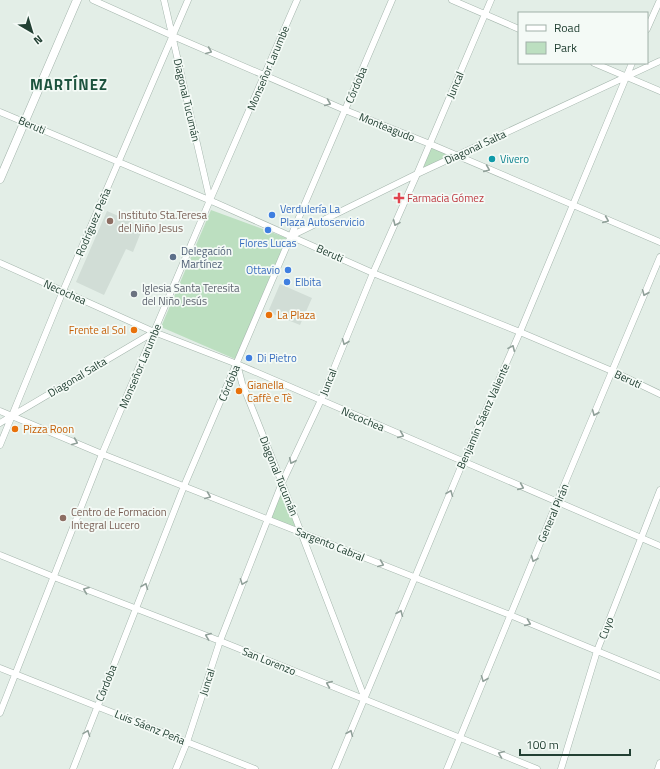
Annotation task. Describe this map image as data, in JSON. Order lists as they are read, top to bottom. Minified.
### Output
{"streets":{"street":["Monseñor Larumbe","Córdoba","Juncal","Diagonal Tucumán","Beruti","Monteagudo","Diagonal Salta","Rodríguez Peña","Necochea","Benjamín Sáenz Valiente","General Pirán","Sargento Cabral","Cuyo","San Lorenzo","Luis Sáenz Peña"]},"crossings":[["Monseñor Larumbe","Diagonal Tucumán"],["Monseñor Larumbe","Beruti"],["Monseñor Larumbe","Monteagudo"],["Monseñor Larumbe","Diagonal Salta"],["Monseñor Larumbe","Necochea"],["Monseñor Larumbe","Sargento Cabral"],["Monseñor Larumbe","San Lorenzo"],["Monseñor Larumbe","Luis Sáenz Peña"],["Córdoba","Diagonal Tucumán"],["Córdoba","Beruti"],["Córdoba","Monteagudo"],["Córdoba","Diagonal Salta"],["Córdoba","Necochea"],["Córdoba","Sargento Cabral"],["Córdoba","San Lorenzo"],["Córdoba","Luis Sáenz Peña"],["Juncal","Diagonal Tucumán"],["Juncal","Beruti"],["Juncal","Monteagudo"],["Juncal","Diagonal Salta"],["Juncal","Necochea"],["Juncal","Sargento Cabral"],["Juncal","San Lorenzo"],["Juncal","Luis Sáenz Peña"],["Diagonal Tucumán","Beruti"],["Diagonal Tucumán","Monteagudo"],["Diagonal Tucumán","Rodríguez Peña"],["Diagonal Tucumán","Necochea"],["Diagonal Tucumán","Benjamín Sáenz Valiente"],["Diagonal Tucumán","Sargento Cabral"],["Diagonal Tucumán","San Lorenzo"],["Beruti","Diagonal Salta"],["Beruti","Rodríguez Peña"],["Beruti","Benjamín Sáenz Valiente"],["Beruti","General Pirán"],["Monteagudo","Diagonal Salta"],["Monteagudo","Rodríguez Peña"],["Monteagudo","Benjamín Sáenz Valiente"],["Diagonal Salta","Rodríguez Peña"],["Diagonal Salta","Necochea"],["Diagonal Salta","Benjamín Sáenz Valiente"],["Diagonal Salta","Sargento Cabral"],["Rodríguez Peña","Necochea"],["Rodríguez Peña","Sargento Cabral"],["Necochea","Benjamín Sáenz Valiente"],["Necochea","General Pirán"],["Necochea","Cuyo"],["Benjamín Sáenz Valiente","Sargento Cabral"],["Benjamín Sáenz Valiente","San Lorenzo"],["General Pirán","Sargento Cabral"],["General Pirán","San Lorenzo"],["Sargento Cabral","Cuyo"]],"one_way":["Juncal","Monteagudo","Necochea","Benjamín Sáenz Valiente","General Pirán","Sargento Cabral","San Lorenzo"],"districts":["MARTÍNEZ"],"places":{"other":["Vivero","Verdulería La Plaza Autoservicio","Instituto Sta.Teresa del Niño Jesus","Flores Lucas","Delegación Martínez","Ottavio","Elbita","Iglesia Santa Teresita del Niño Jesús","La Plaza","Frente al Sol","Di Pietro","Gianella Caffè e Tè","Pizza Roon","Centro de Formacion Integral Lucero"],"health":["Farmacia Gómez"]},"legend":["Road","Park"],"scale_bar":"100 m","north":"bottom right"}
